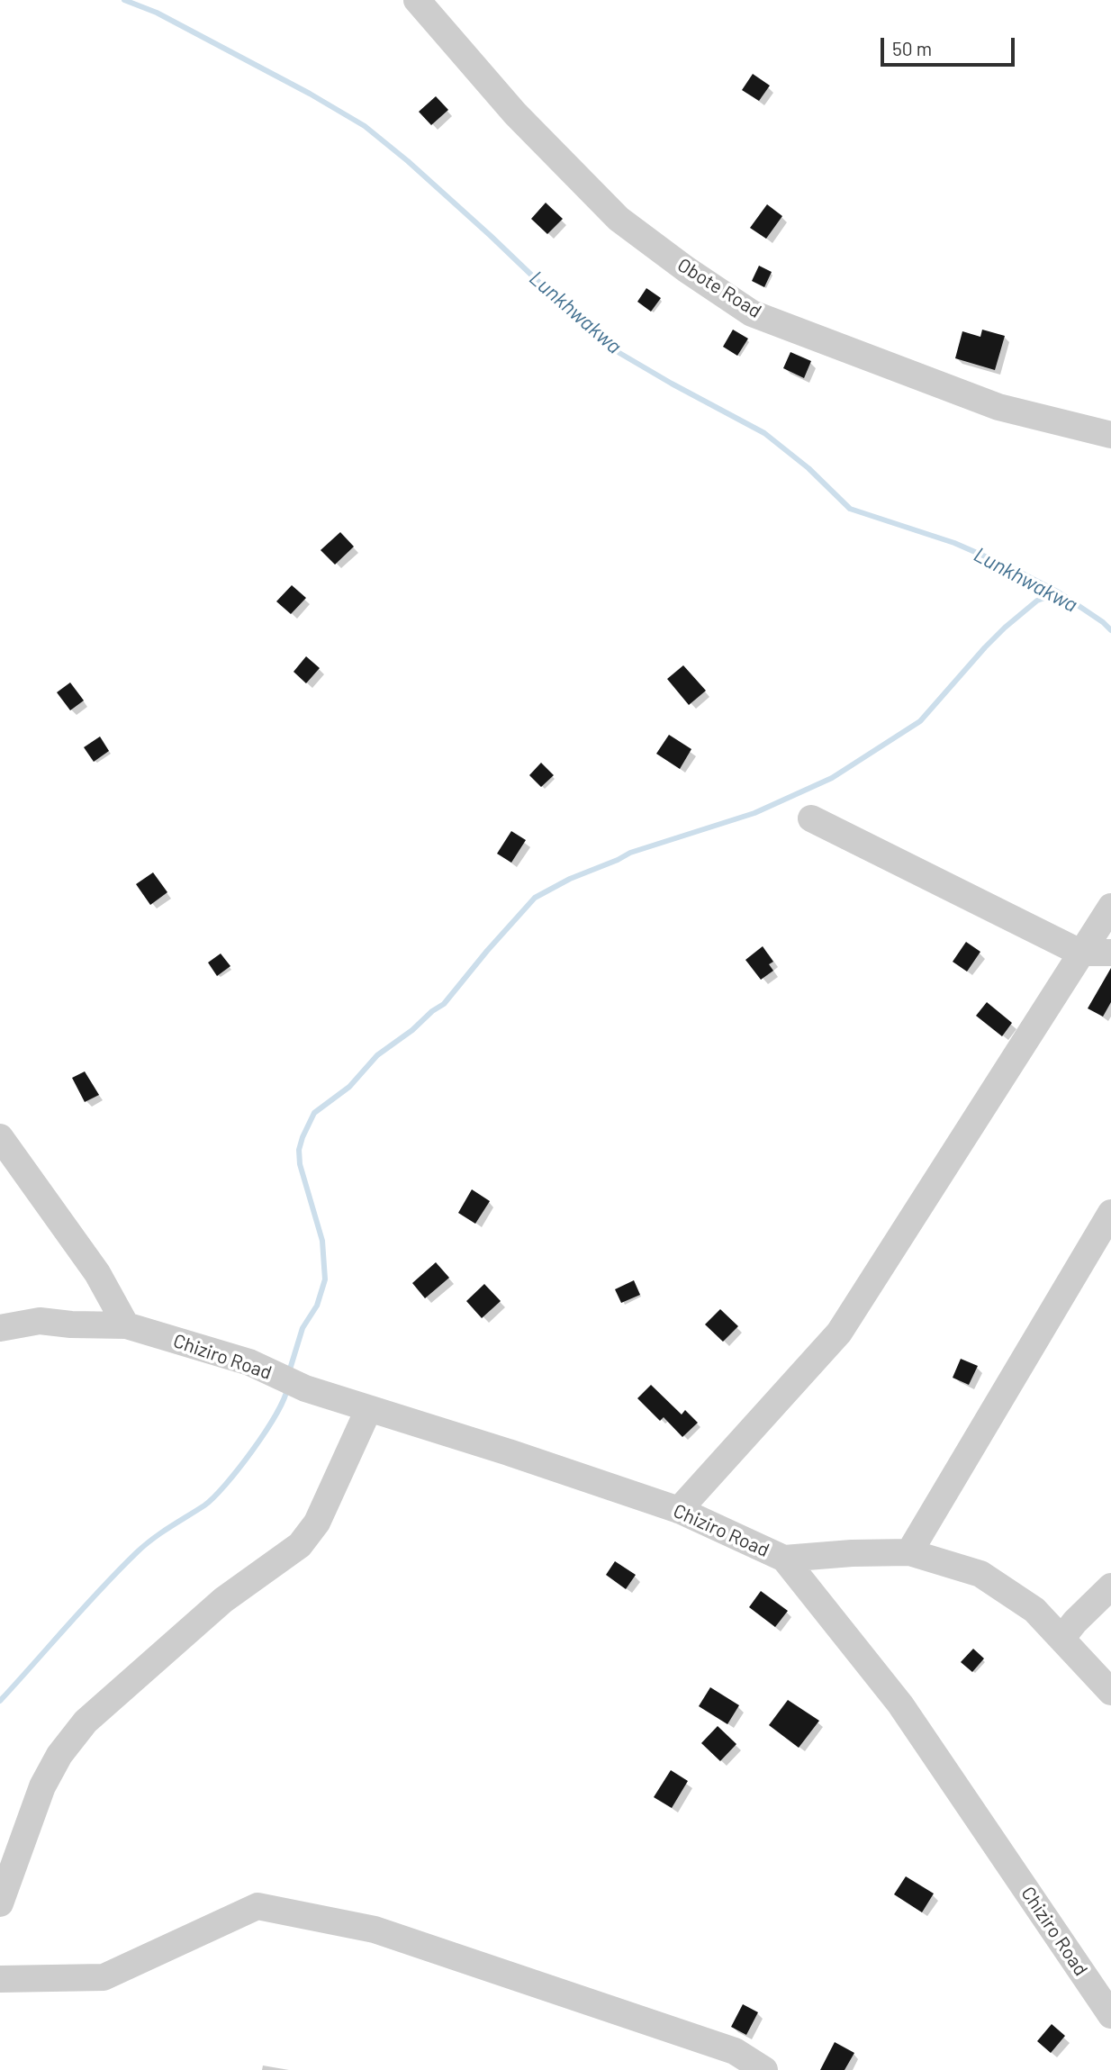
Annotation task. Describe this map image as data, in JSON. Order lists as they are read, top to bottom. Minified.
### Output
{"streets":{"street":["Obote Road","Chiziro Road"]},"water":["Lunkhwakwa"],"scale_bar":"50 m"}
